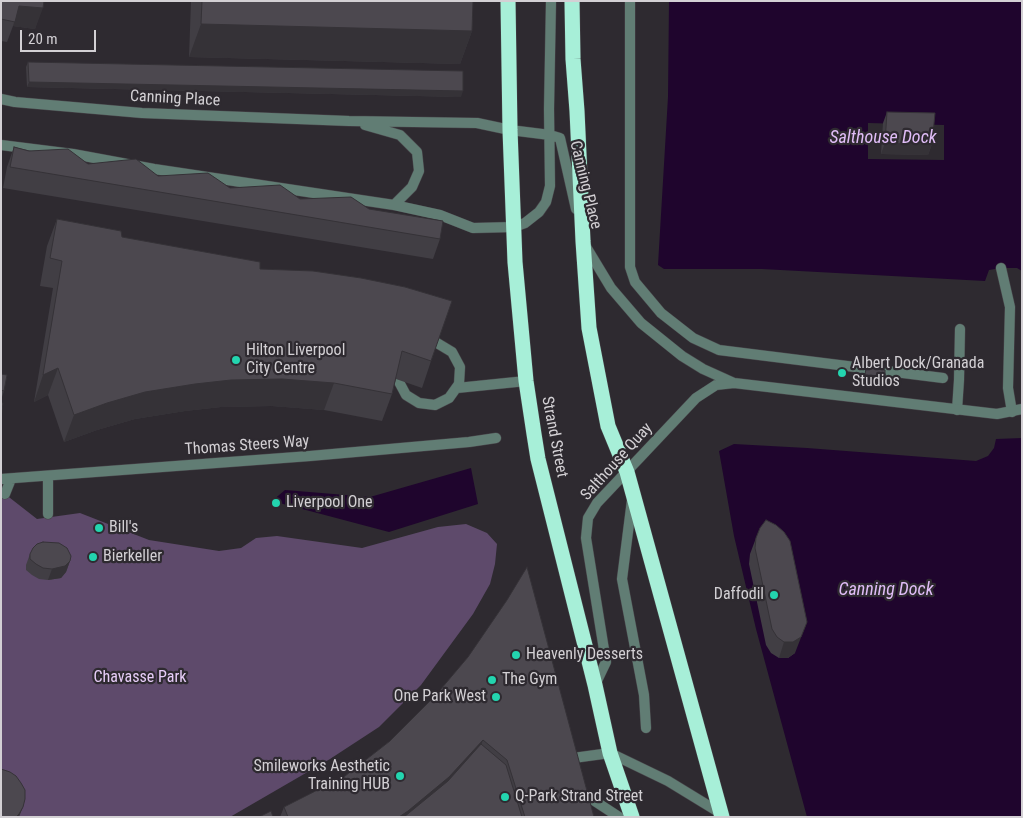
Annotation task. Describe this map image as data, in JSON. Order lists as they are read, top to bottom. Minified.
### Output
{"streets":{"highway":["Strand Street"],"street":["Canning Place","Thomas Steers Way","Salthouse Quay"]},"crossings":[["Canning Place","Strand Street"],["Canning Place","Salthouse Quay"],["Strand Street","Salthouse Quay"]],"water":["Salthouse Dock","Canning Dock"],"parks":["Chavasse Park"],"places":["Hilton Liverpool City Centre","Albert Dock/Granada Studios","Liverpool One","Bill's","Bierkeller","Daffodil","Heavenly Desserts","The Gym","One Park West","Smileworks Aesthetic Training HUB","Q-Park Strand Street"],"scale_bar":"20 m"}
